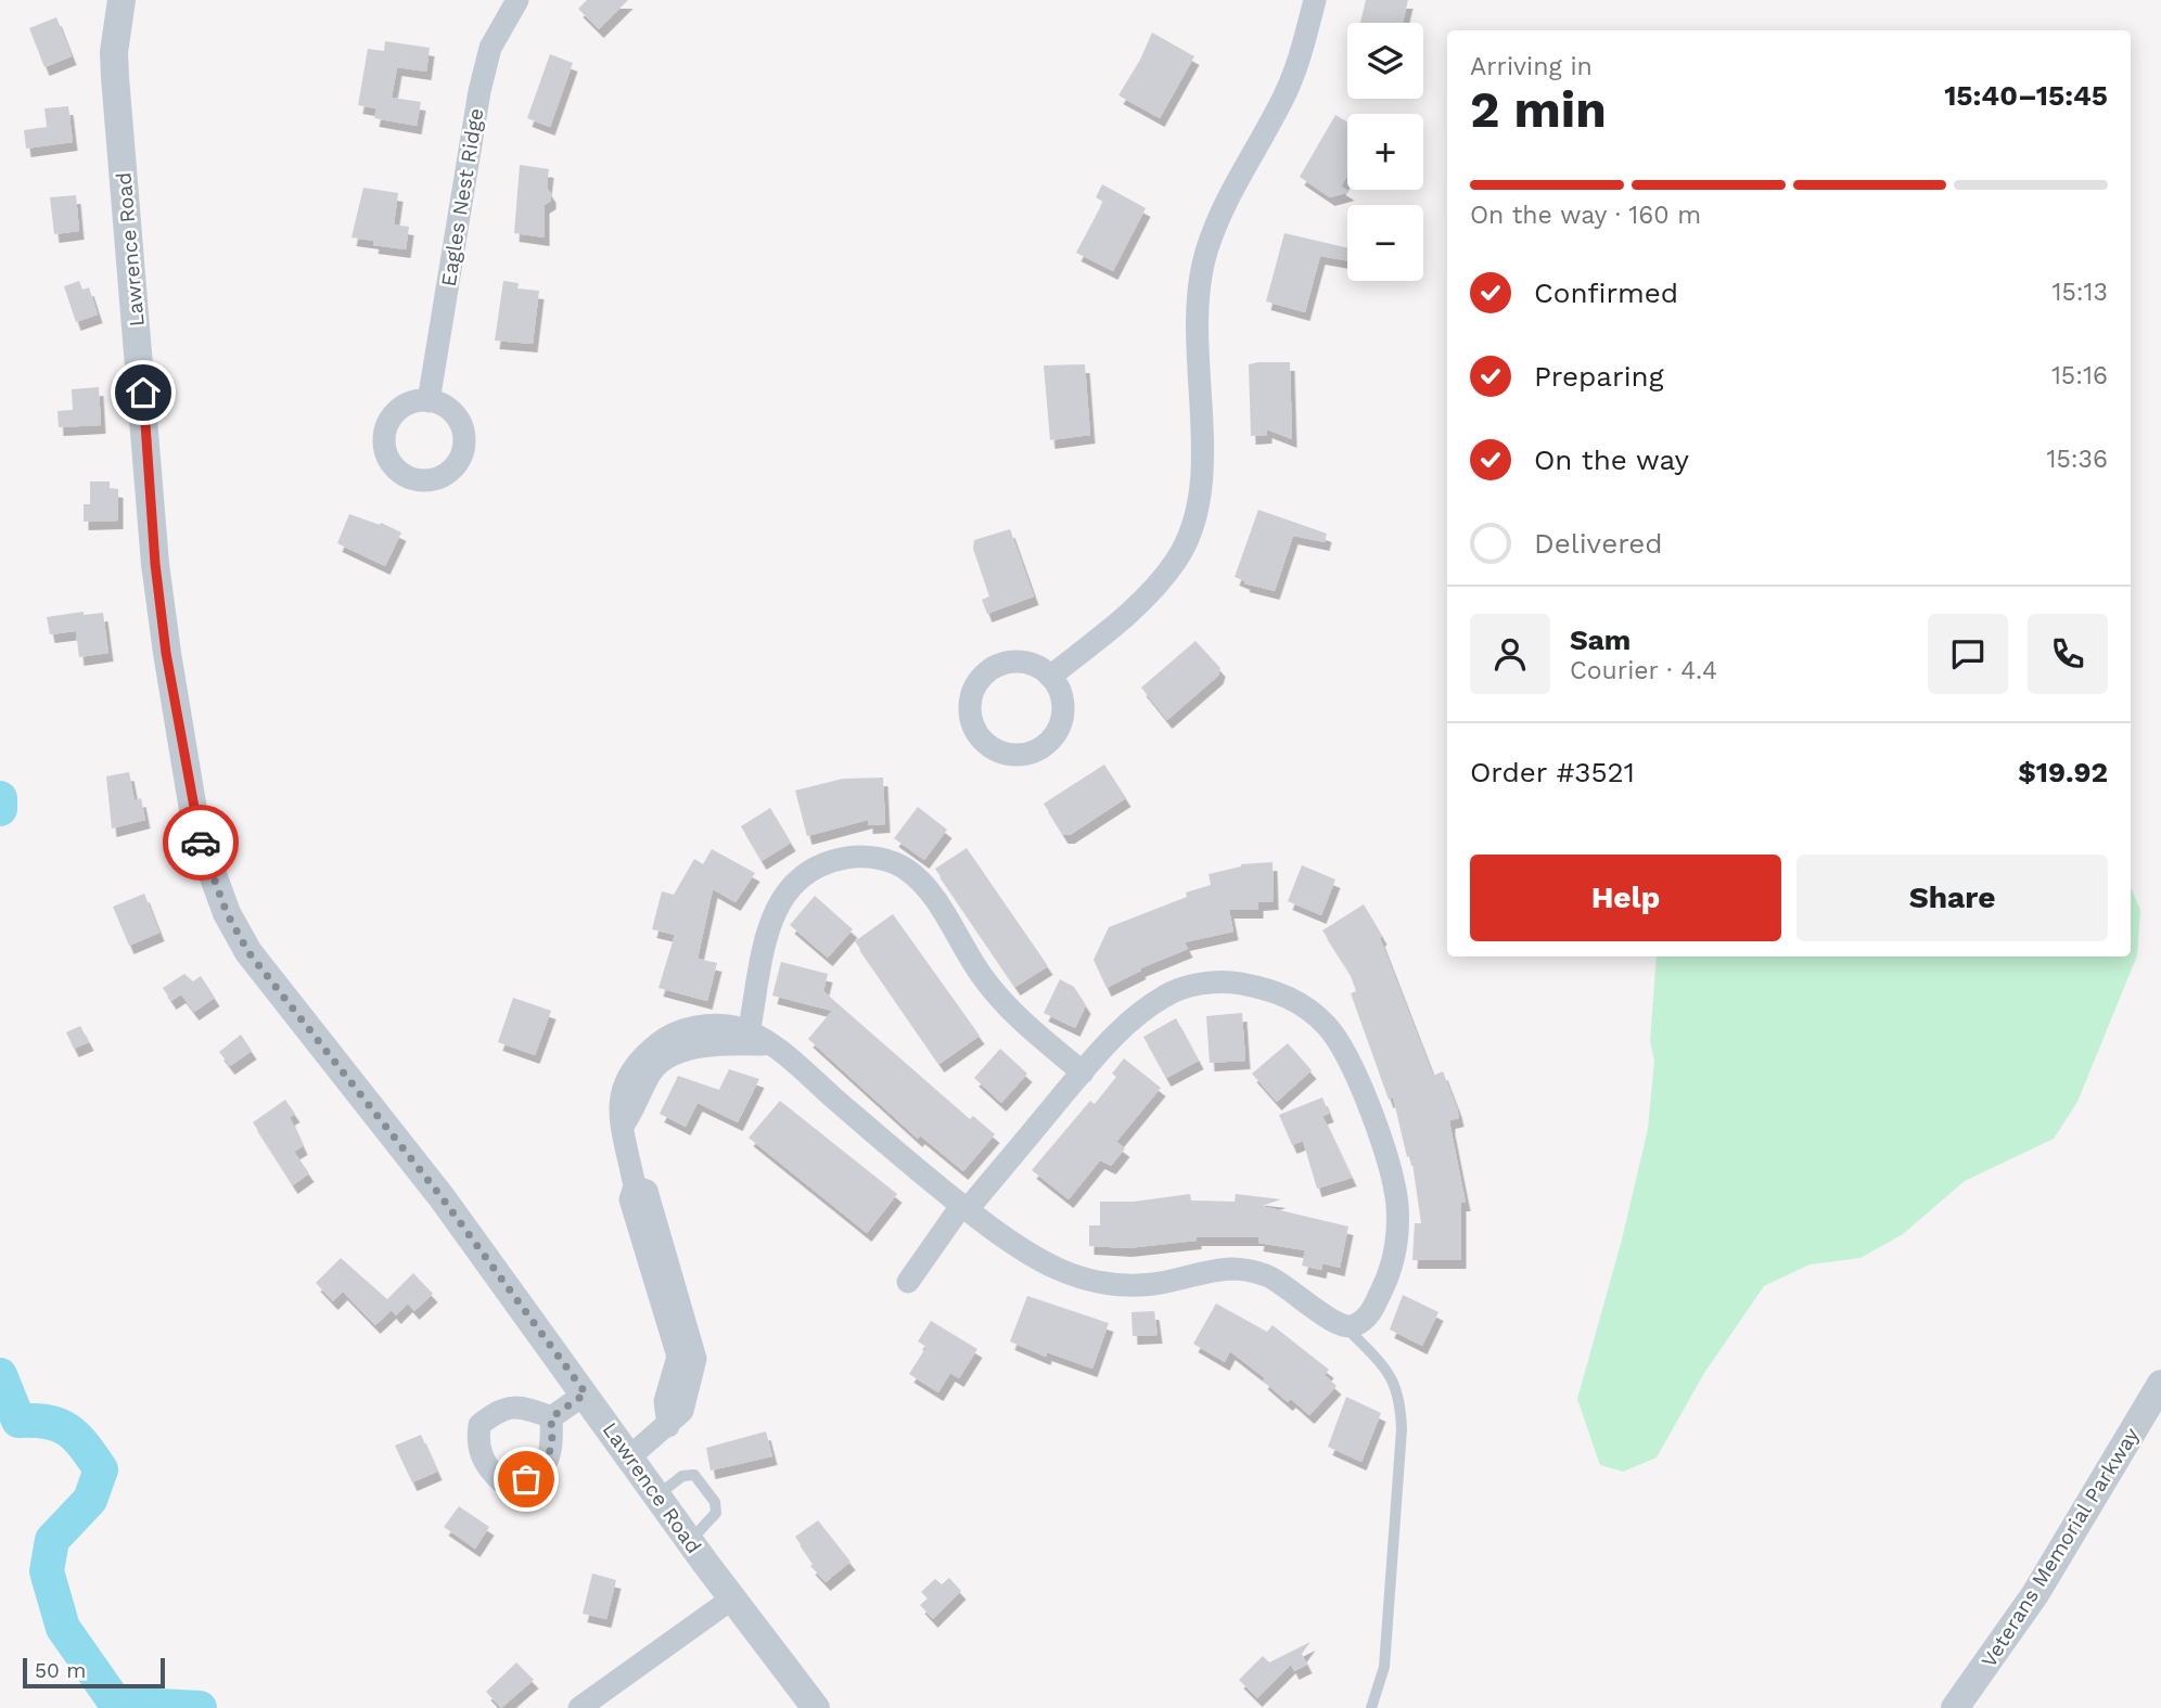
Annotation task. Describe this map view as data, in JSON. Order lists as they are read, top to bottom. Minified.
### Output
{"streets":{"street":["Eagles Nest Ridge","Lawrence Road","Veterans Memorial Parkway"]},"scale_bar":"50 m","page":{"map_buttons":["+","−"],"heading":["2 min","Arriving in","15:40–15:45"],"panel":["Sam","Courier · 4.4","Order #3521","$19.92"],"bar":"On the way · 160 m","list":[["Confirmed","15:13"],["Preparing","15:16"],["On the way","15:36"],"Delivered"],"buttons":["Help","Share"],"scale":"50 m"}}
